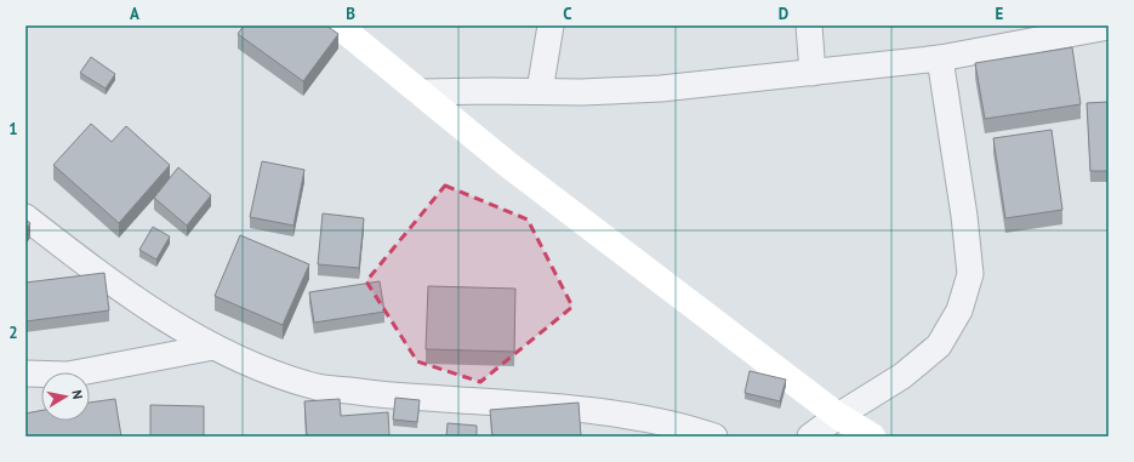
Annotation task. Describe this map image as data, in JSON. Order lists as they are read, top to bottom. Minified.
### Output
{"north":"right","grid":{"columns":["A","B","C","D","E"],"rows":["1","2"]}}
